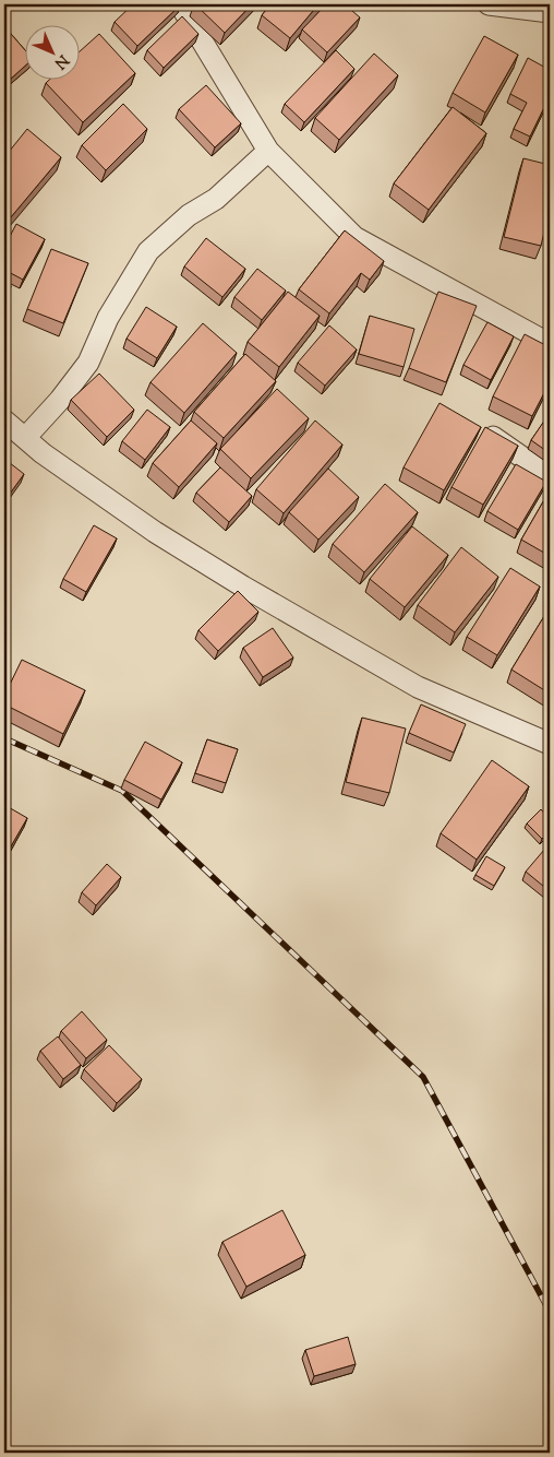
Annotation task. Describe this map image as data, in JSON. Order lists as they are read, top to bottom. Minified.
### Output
{"north":"bottom right"}
